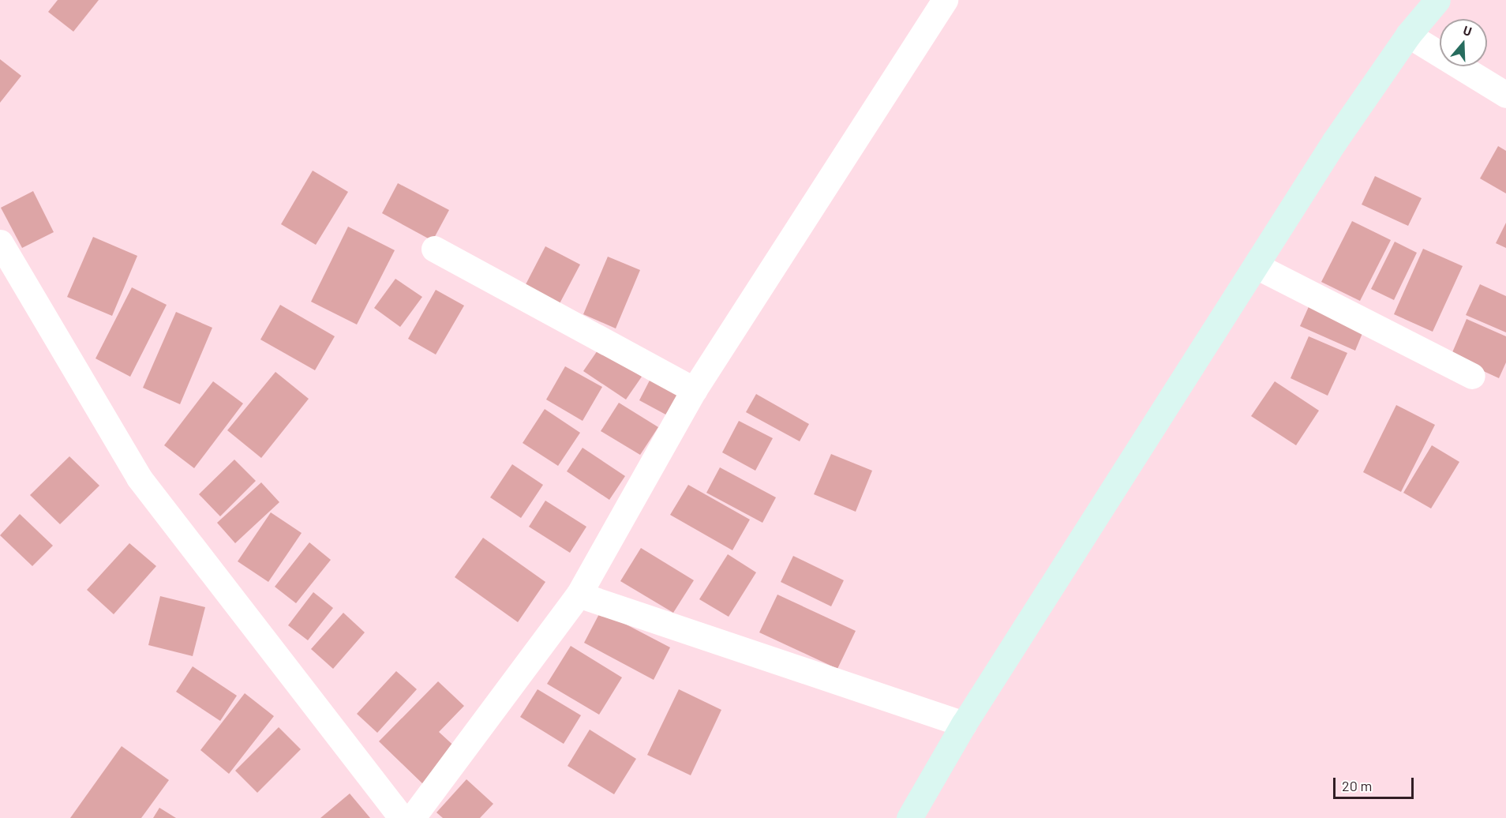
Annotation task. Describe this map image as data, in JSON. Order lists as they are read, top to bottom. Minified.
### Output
{"scale_bar":"20 m","north":"top"}
